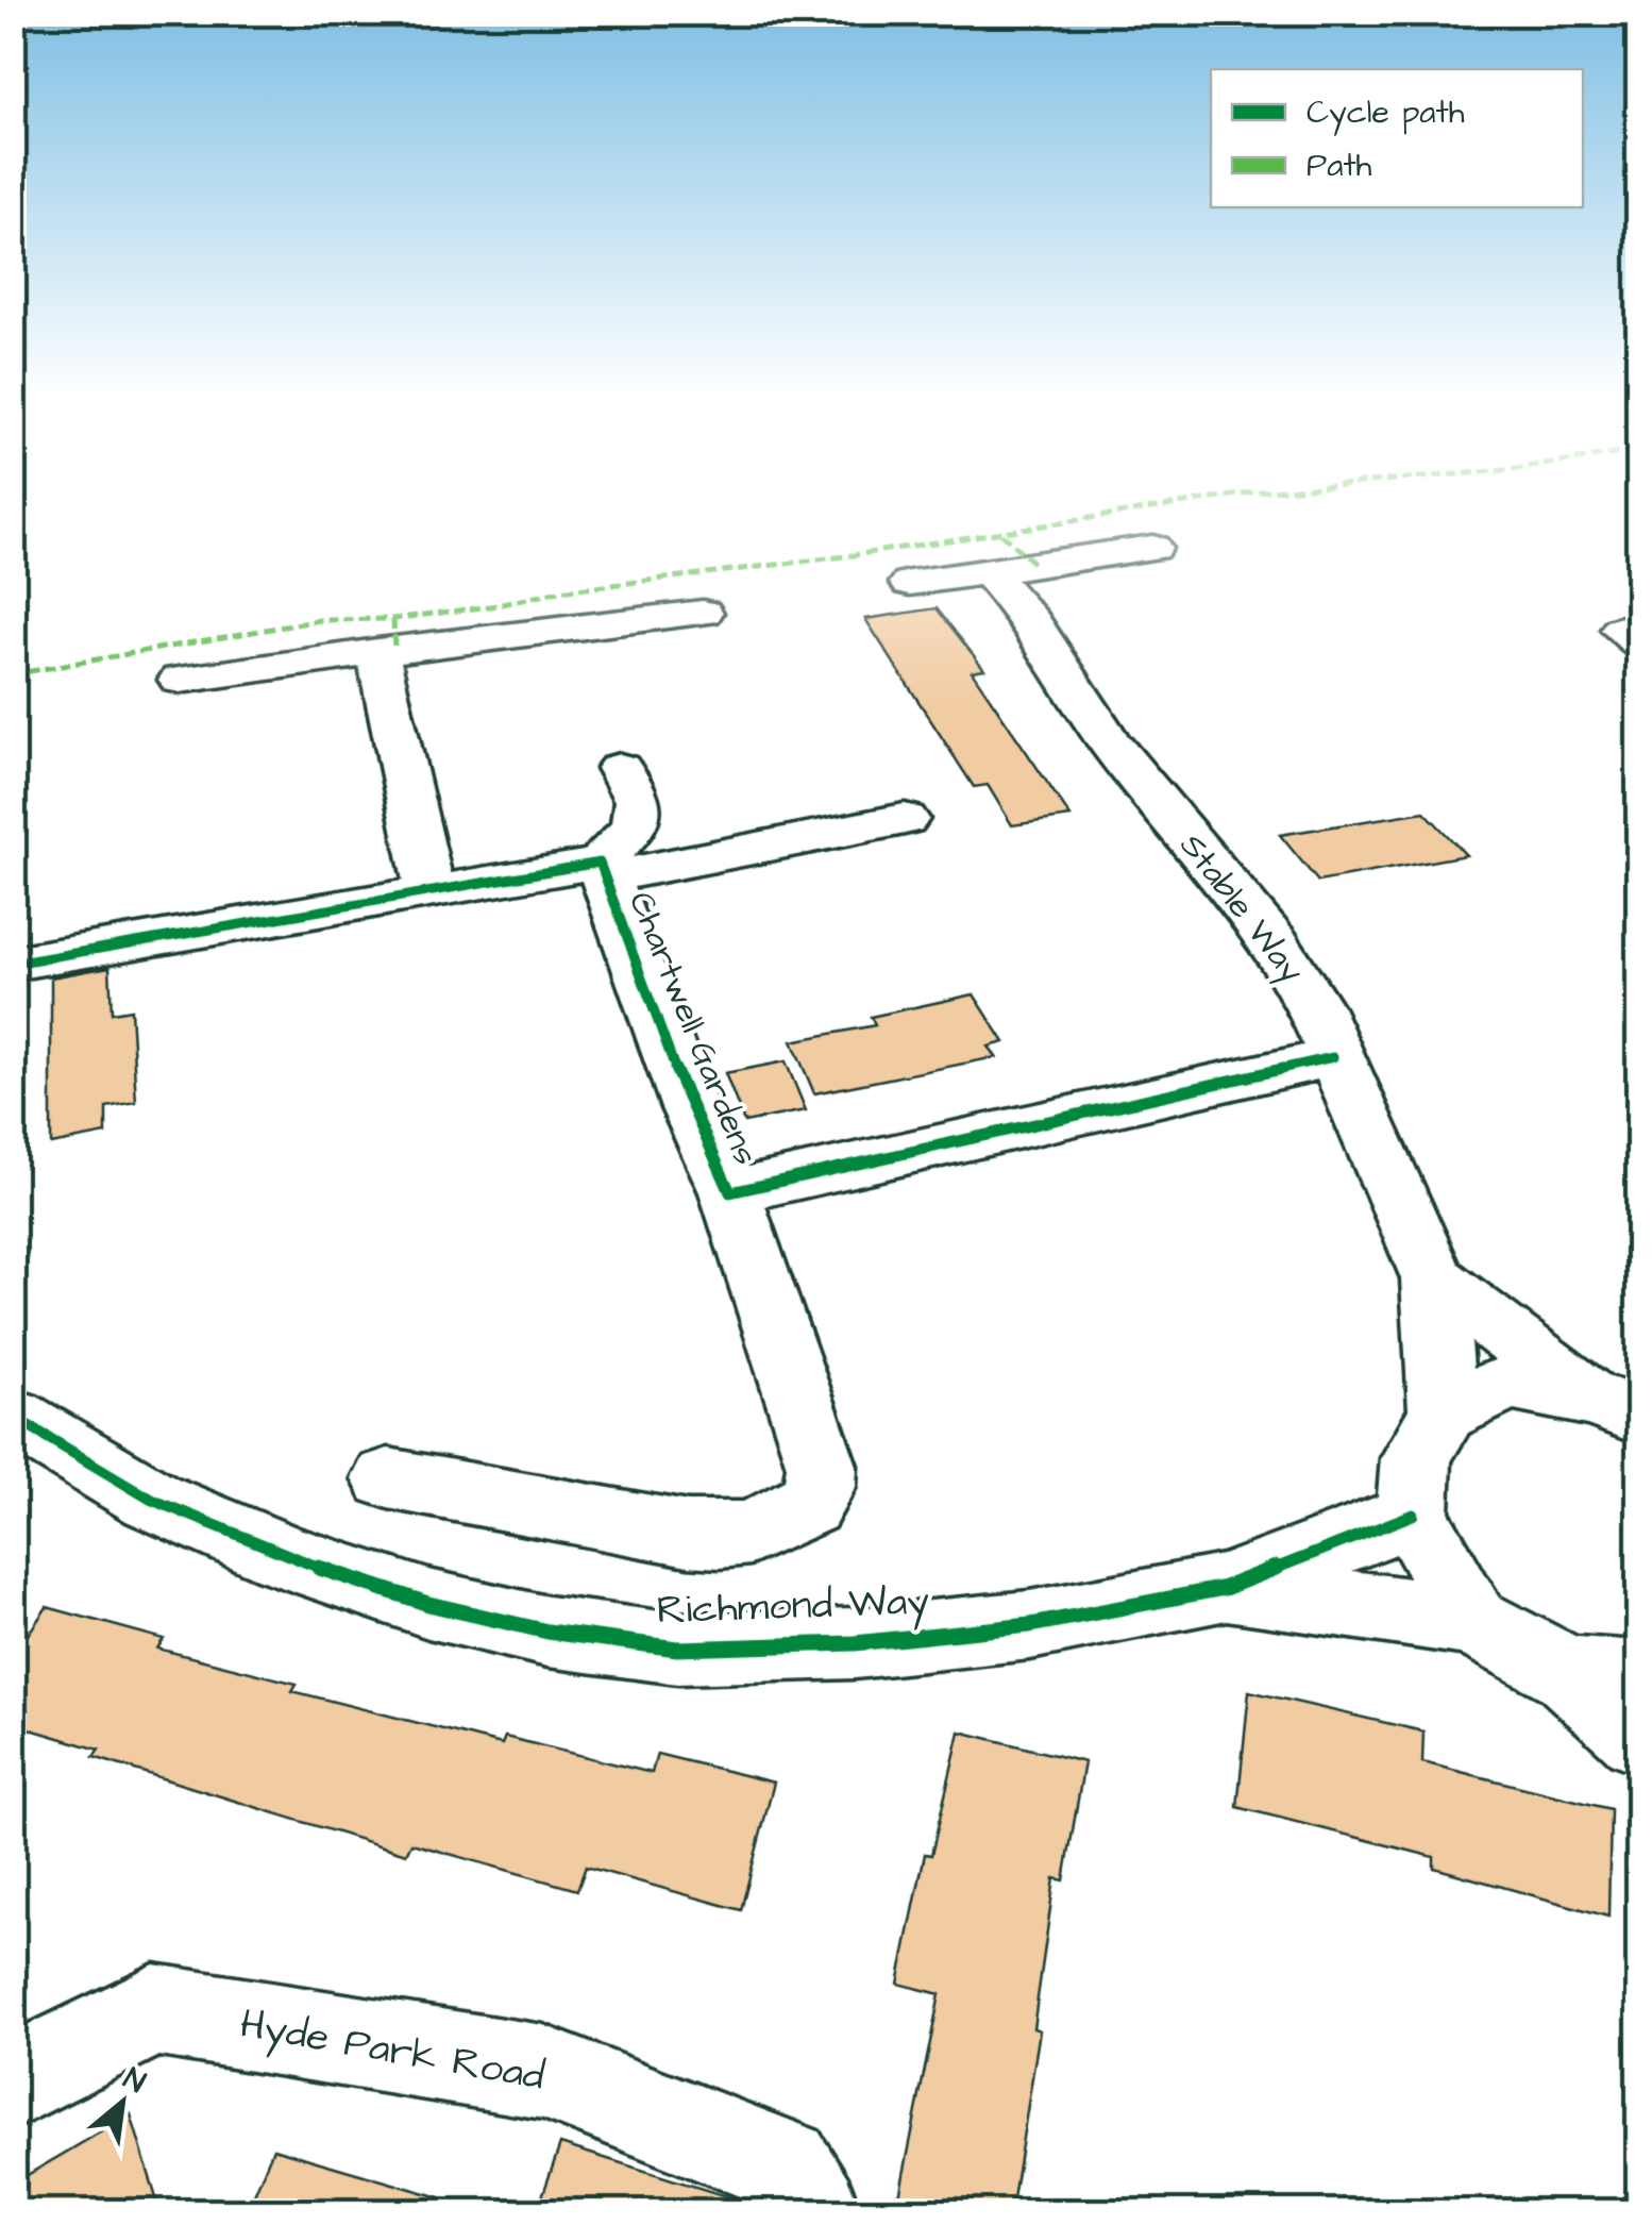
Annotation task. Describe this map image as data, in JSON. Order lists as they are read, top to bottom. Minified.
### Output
{"streets":{"street":["Stable Way","Chartwell Gardens","Richmond Way","Hyde Park Road"]},"crossings":[["Stable Way","Chartwell Gardens"]],"legend":["Cycle path","Path"],"north":"top right"}
